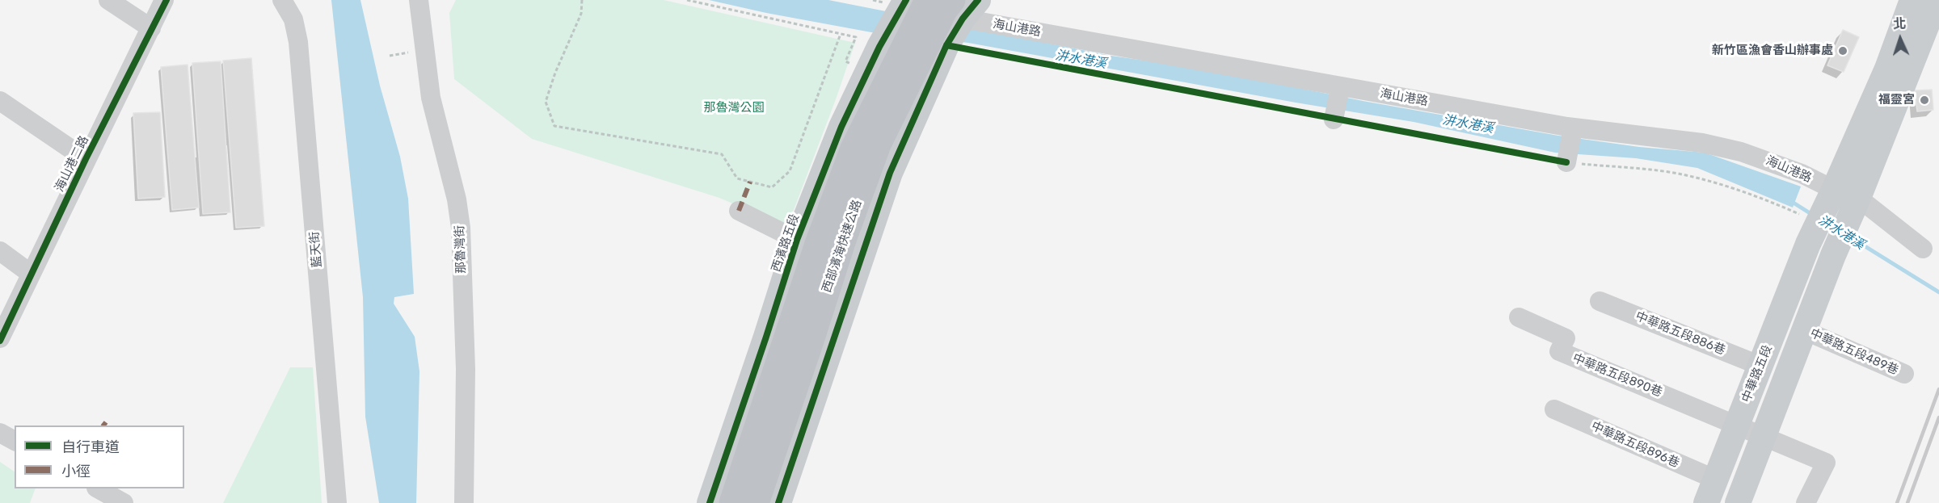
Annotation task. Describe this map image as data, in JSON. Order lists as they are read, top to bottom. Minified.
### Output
{"streets":{"highway":["西部濱海快速公路"],"main road":["西濱路五段","中華路五段"],"street":["海山港路","海山港二路","藍天街","那魯灣街","中華路五段886巷","中華路五段489巷","中華路五段890巷","中華路五段896巷"]},"crossings":[["海山港路","西濱路五段"],["海山港路","西部濱海快速公路"],["海山港路","中華路五段"],["西濱路五段","西部濱海快速公路"],["中華路五段886巷","中華路五段"],["中華路五段","中華路五段890巷"],["中華路五段","中華路五段896巷"]],"water":["汫水港溪"],"parks":["那魯灣公園"],"places":["新竹區漁會香山辦事處","福靈宮"],"legend":["自行車道","小徑"],"north":"top"}
